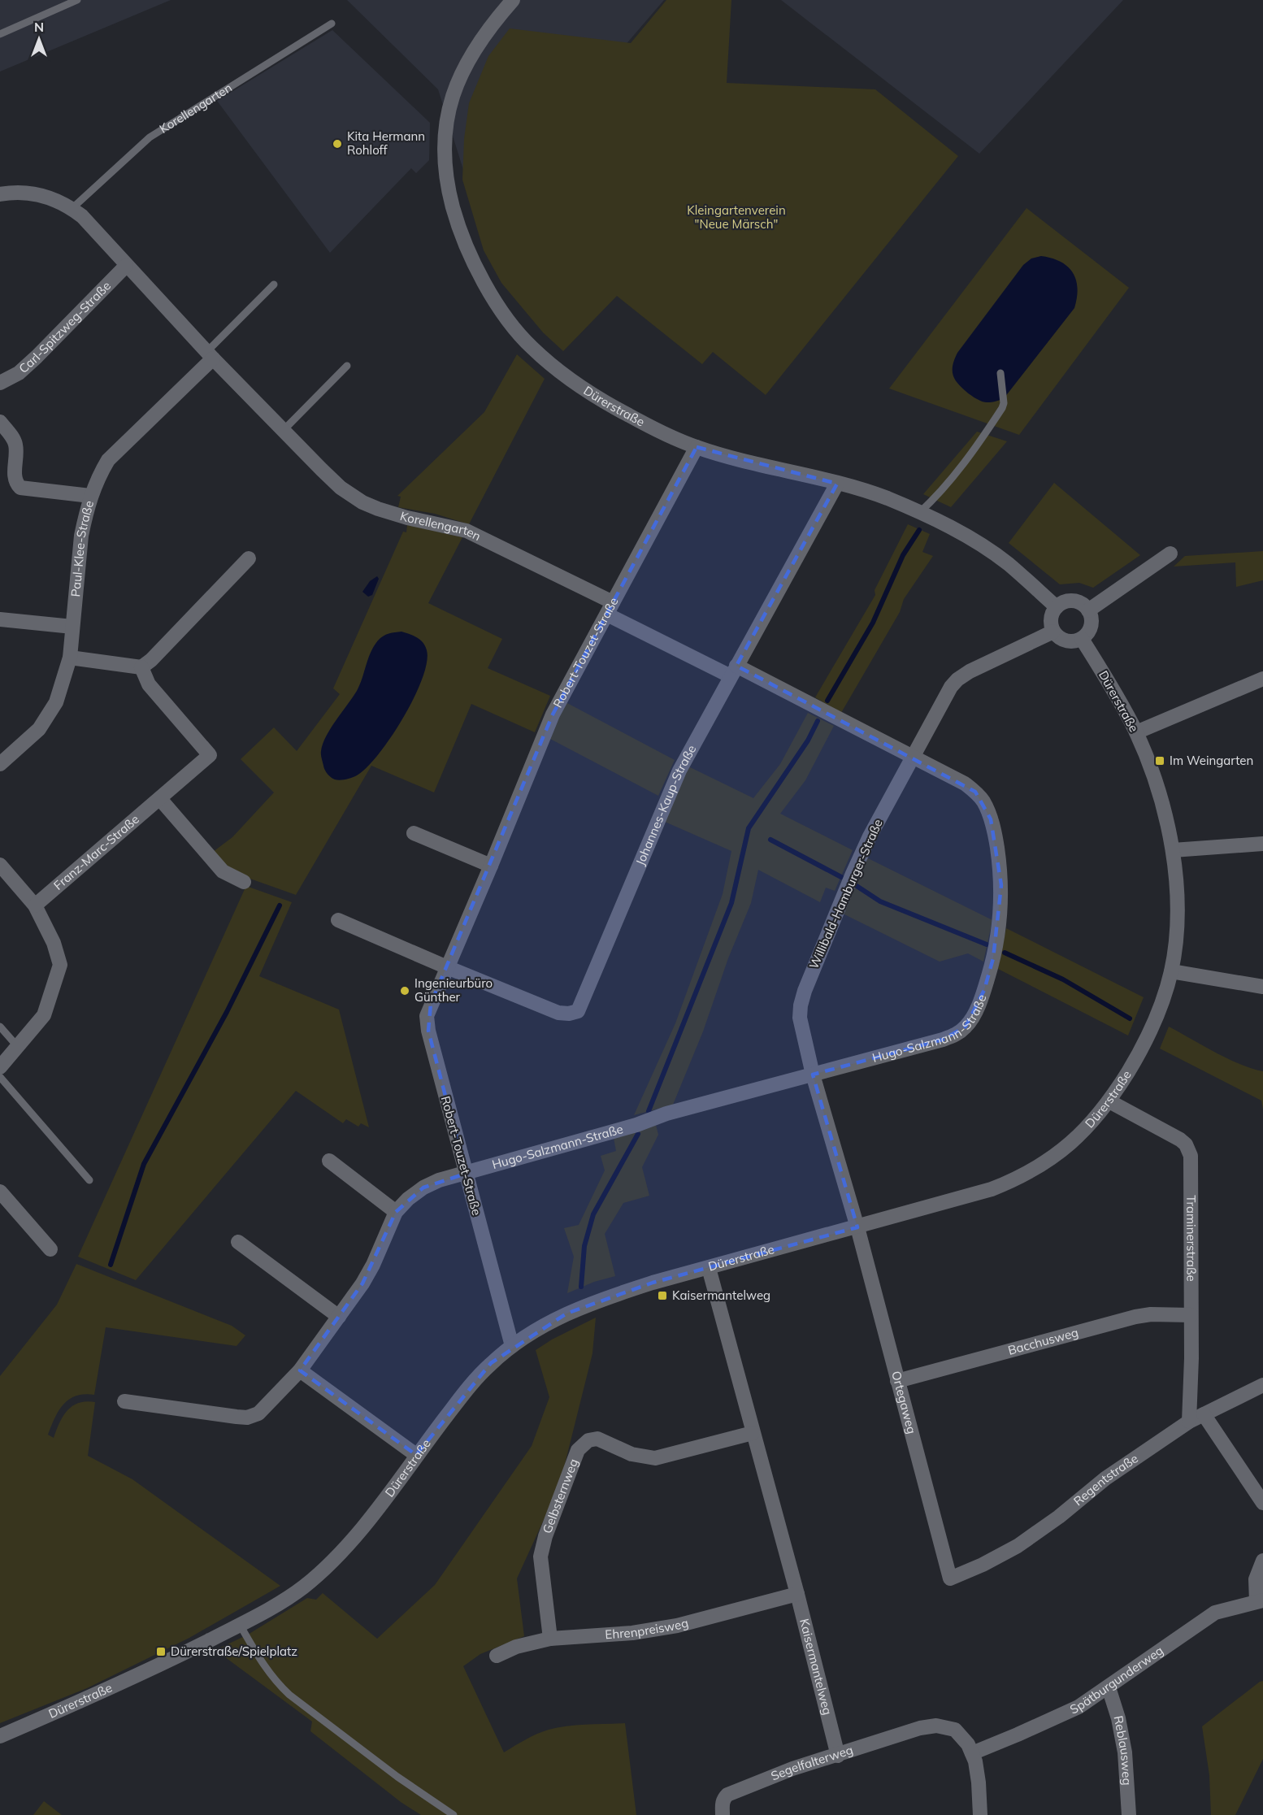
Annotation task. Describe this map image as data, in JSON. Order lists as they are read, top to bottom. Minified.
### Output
{"streets":{"street":["Korellengarten","Carl-Spitzweg-Straße","Dürerstraße","Paul-Klee-Straße","Robert-Touzet-Straße","Johannes-Kaup-Straße","Franz-Marc-Straße","Willibald-Hamburger-Straße","Hugo-Salzmann-Straße","Traminerstraße","Bacchusweg","Ortegaweg","Regentstraße","Gelbsternweg","Ehrenpreisweg","Kaisermantelweg","Spätburgunderweg","Reblausweg","Segelfalterweg"]},"crossings":[["Korellengarten","Carl-Spitzweg-Straße"],["Korellengarten","Paul-Klee-Straße"],["Korellengarten","Robert-Touzet-Straße"],["Korellengarten","Johannes-Kaup-Straße"],["Korellengarten","Hugo-Salzmann-Straße"],["Dürerstraße","Robert-Touzet-Straße"],["Dürerstraße","Johannes-Kaup-Straße"],["Dürerstraße","Willibald-Hamburger-Straße"],["Dürerstraße","Traminerstraße"],["Dürerstraße","Ortegaweg"],["Dürerstraße","Kaisermantelweg"],["Robert-Touzet-Straße","Johannes-Kaup-Straße"],["Robert-Touzet-Straße","Hugo-Salzmann-Straße"],["Johannes-Kaup-Straße","Hugo-Salzmann-Straße"],["Willibald-Hamburger-Straße","Hugo-Salzmann-Straße"],["Willibald-Hamburger-Straße","Ortegaweg"],["Traminerstraße","Bacchusweg"],["Traminerstraße","Regentstraße"],["Bacchusweg","Ortegaweg"],["Ortegaweg","Regentstraße"],["Gelbsternweg","Ehrenpreisweg"],["Gelbsternweg","Kaisermantelweg"],["Ehrenpreisweg","Kaisermantelweg"],["Kaisermantelweg","Segelfalterweg"],["Spätburgunderweg","Reblausweg"],["Spätburgunderweg","Segelfalterweg"]],"parks":["Kleingartenverein \"Neue Märsch\""],"places":{"other":["Kita Hermann Rohloff","Ingenieurbüro Günther"],"transit":["Im Weingarten","Kaisermantelweg","Dürerstraße/Spielplatz"]},"north":"top"}
